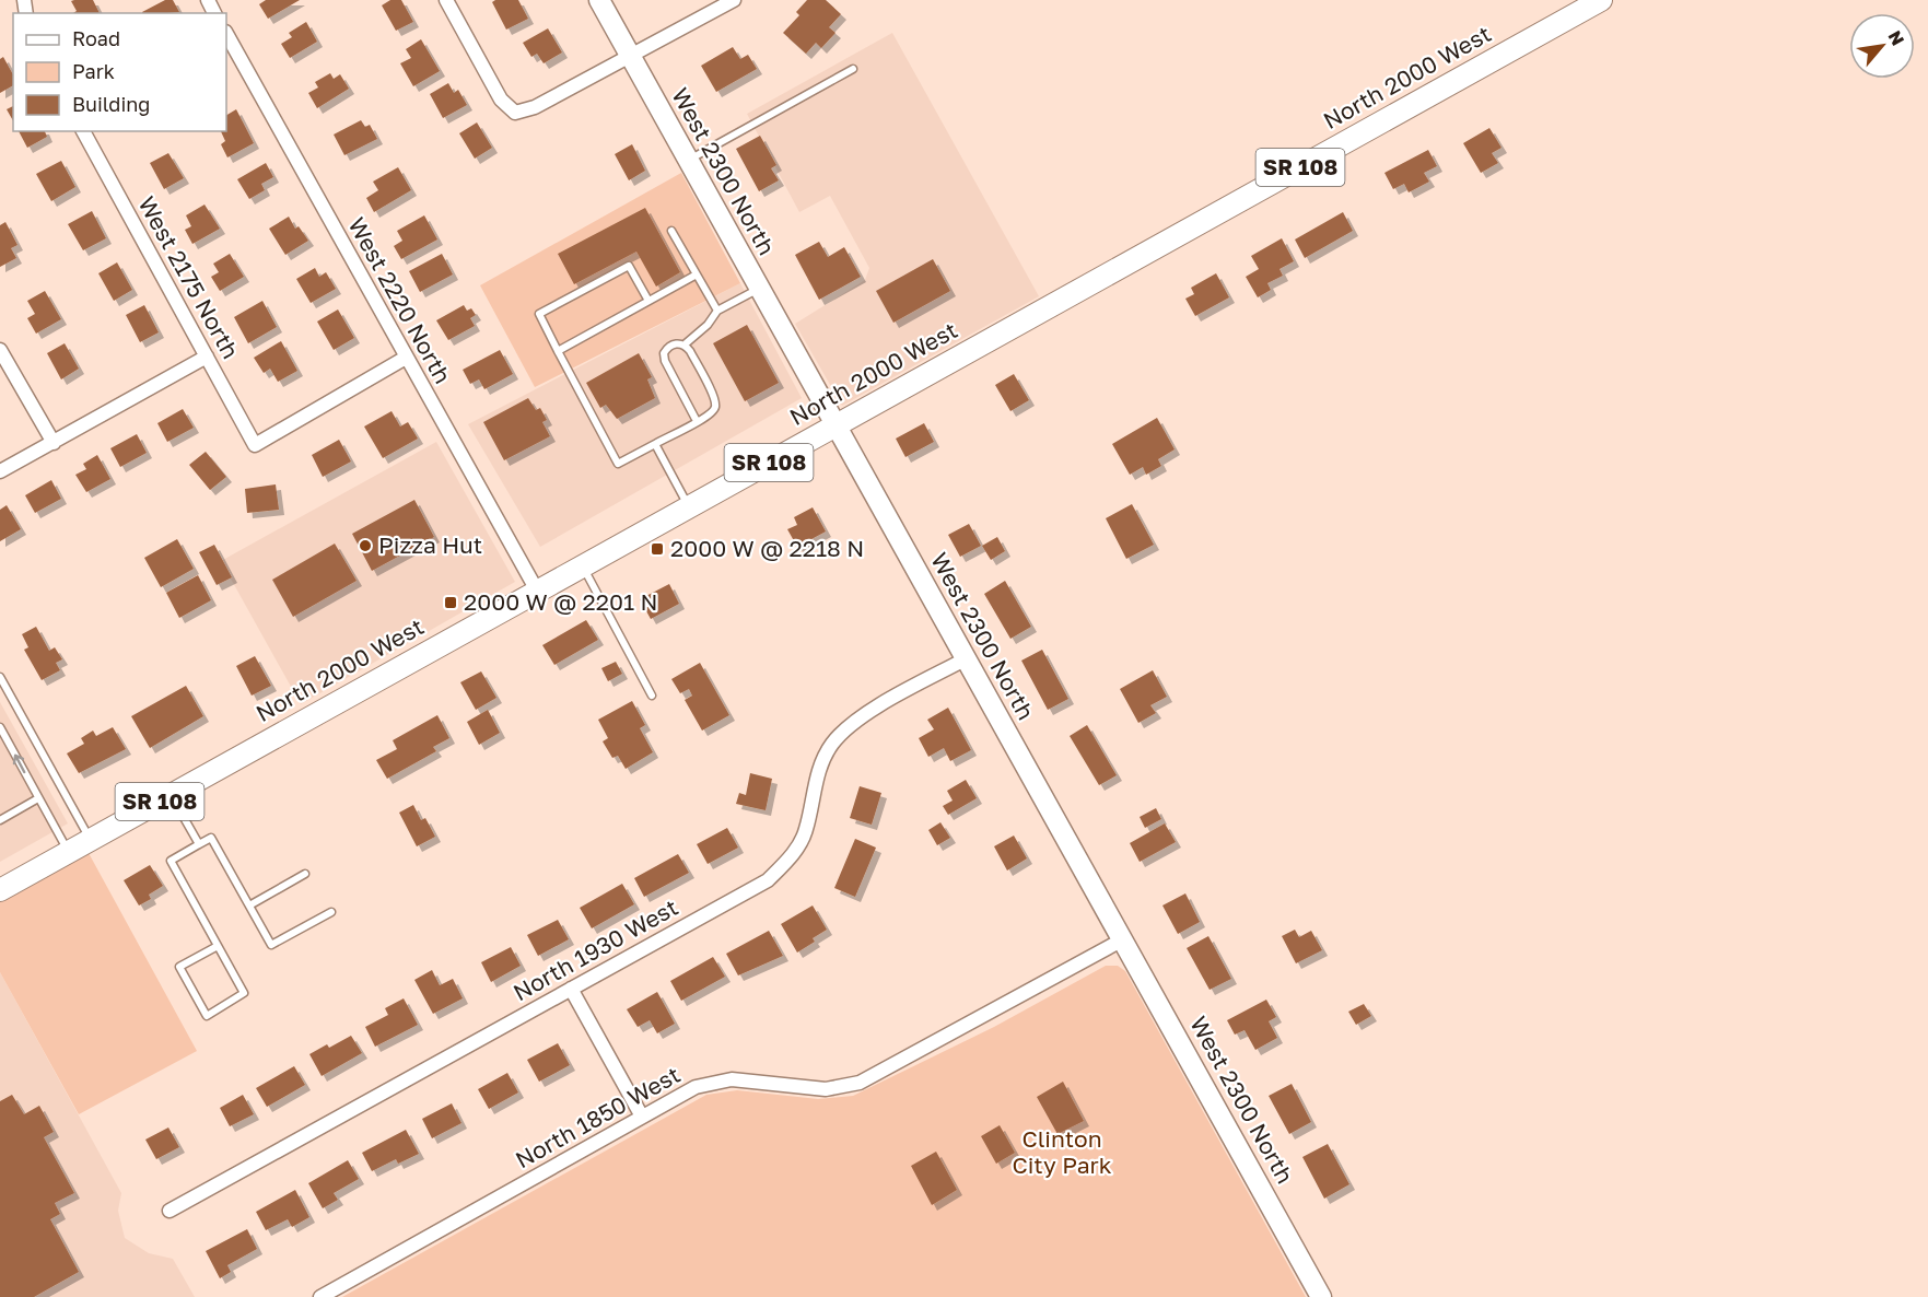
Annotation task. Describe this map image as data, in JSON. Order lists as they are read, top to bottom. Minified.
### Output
{"streets":{"main road":["North 2000 West","SR 108"],"street":["West 2300 North","West 2175 North","West 2220 North","North 1930 West","North 1850 West"]},"crossings":[["North 2000 West","West 2300 North"],["North 2000 West","West 2220 North"],["West 2300 North","North 1930 West"],["West 2300 North","North 1850 West"],["West 2175 North","West 2220 North"]],"parks":["Clinton City Park"],"places":{"other":["Pizza Hut"],"transit":["2000 W @ 2218 N","2000 W @ 2201 N"]},"legend":["Road","Park","Building"],"north":"top right"}
